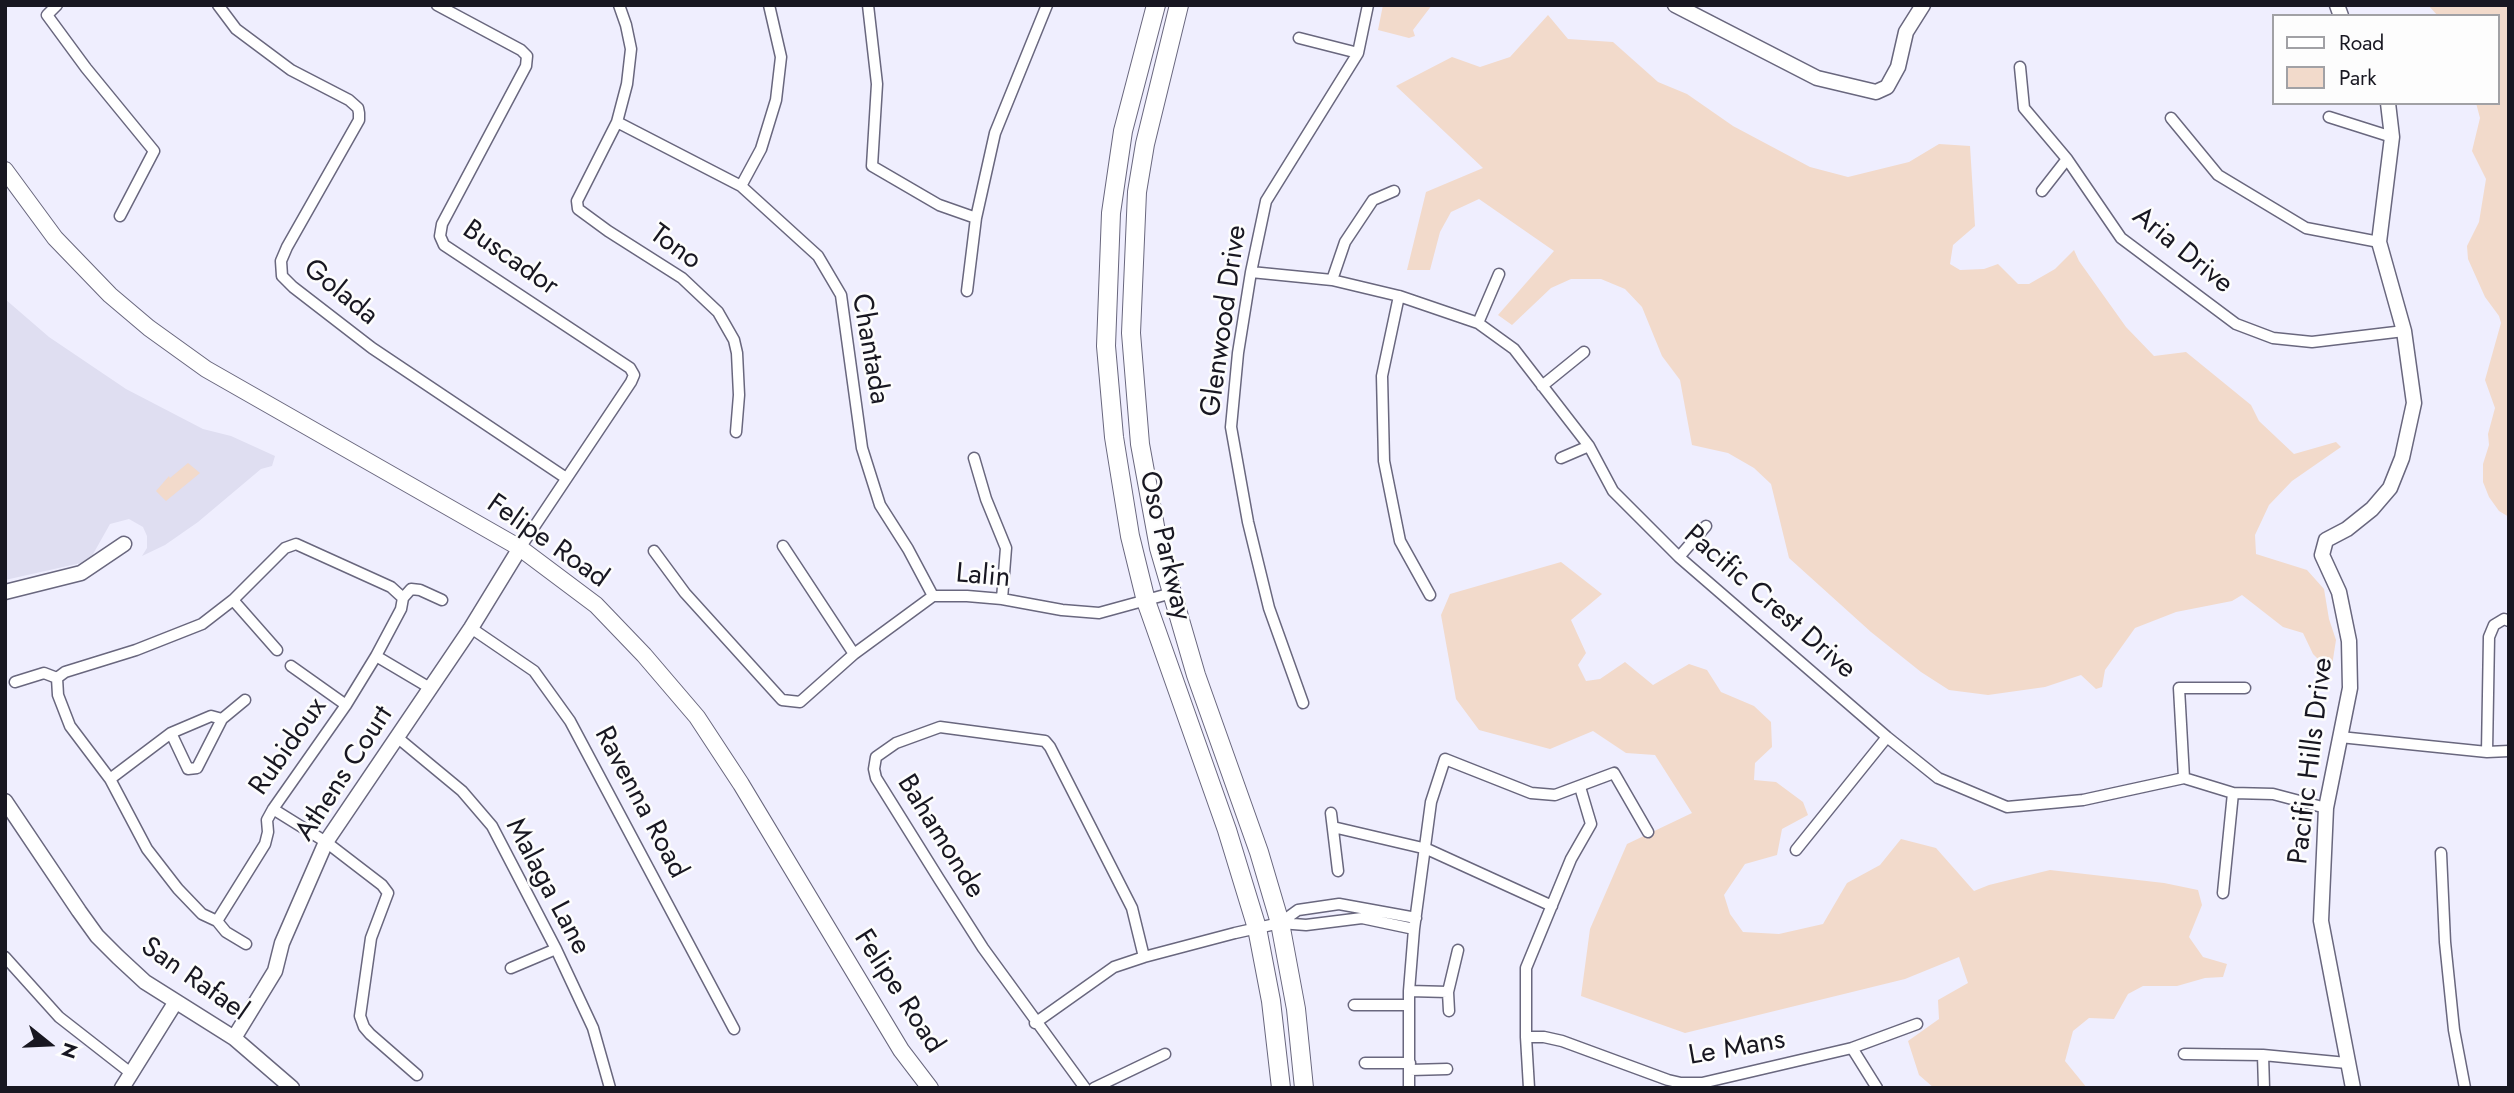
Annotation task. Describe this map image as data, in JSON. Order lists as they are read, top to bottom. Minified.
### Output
{"streets":{"main road":["Felipe Road","Oso Parkway"],"street":["Tono","Aria Drive","Buscador","Golada","Glenwood Drive","Chantada","Lalin","Pacific Crest Drive","Rubidoux","Pacific Hills Drive","Athens Court","Ravenna Road","Bahamonde","Malaga Lane","San Rafael","Le Mans"]},"crossings":[["Tono","Chantada"],["Aria Drive","Pacific Hills Drive"],["Buscador","Golada"],["Buscador","Felipe Road"],["Buscador","Athens Court"],["Glenwood Drive","Pacific Crest Drive"],["Chantada","Lalin"],["Felipe Road","Athens Court"],["Oso Parkway","Lalin"],["Pacific Crest Drive","Pacific Hills Drive"],["Athens Court","Ravenna Road"],["Athens Court","Malaga Lane"],["Athens Court","San Rafael"]],"legend":["Road","Park"],"north":"right"}
